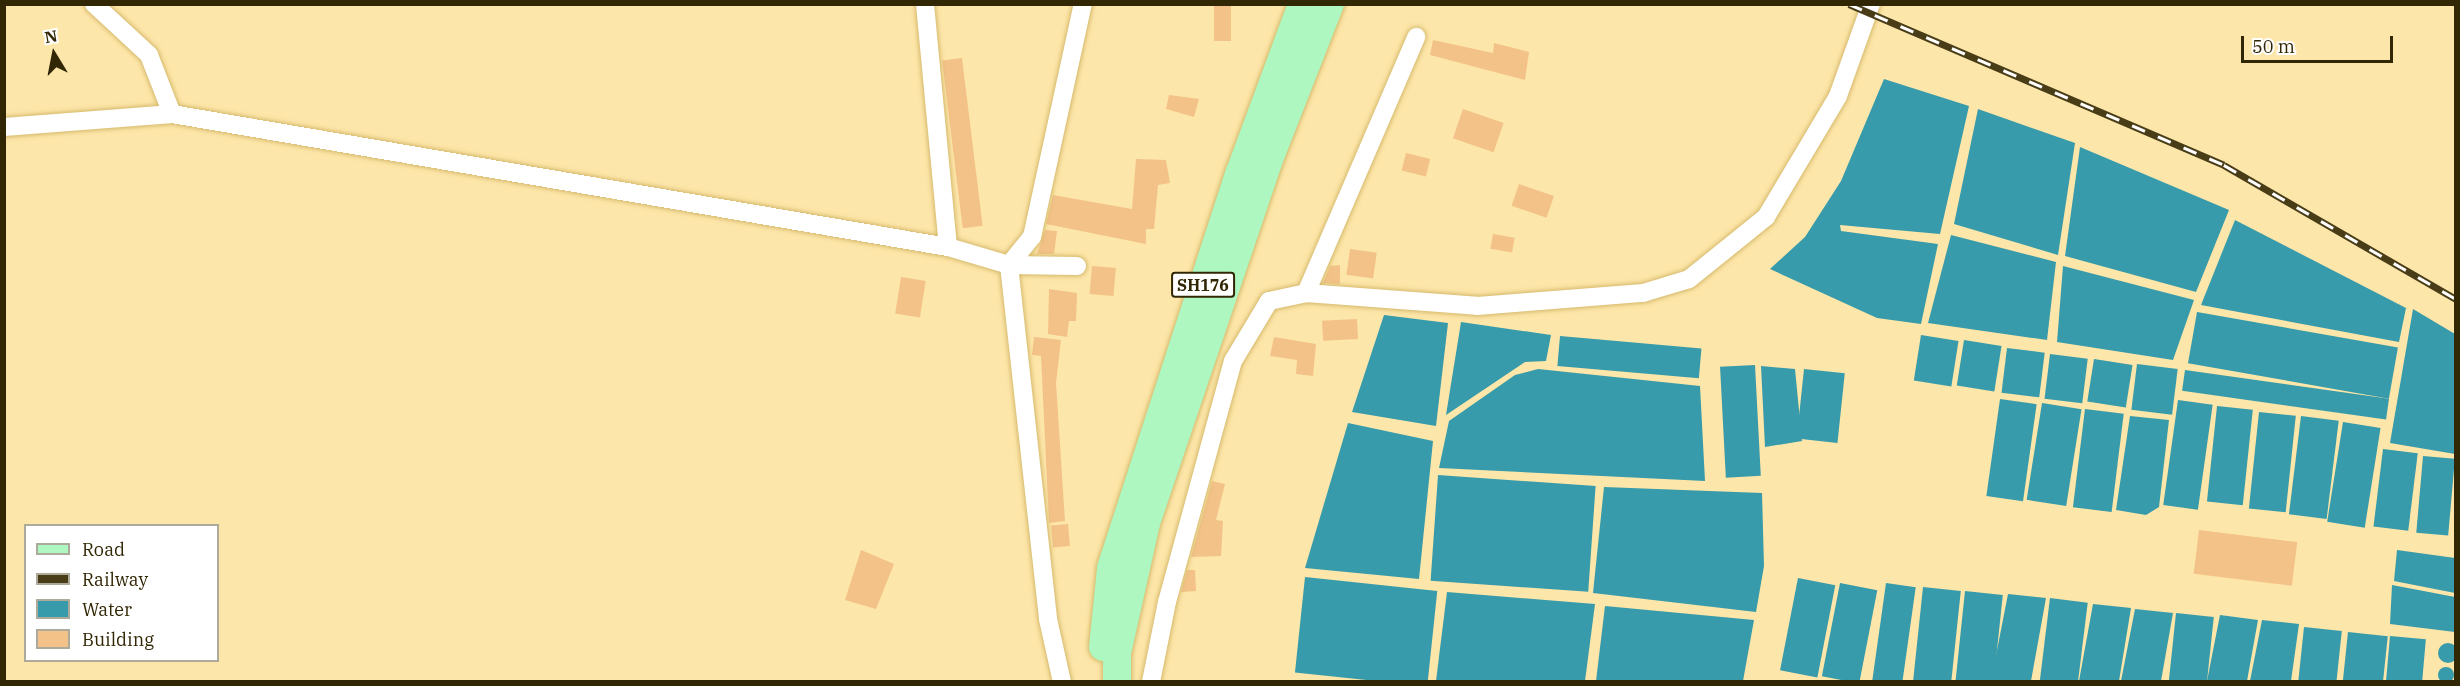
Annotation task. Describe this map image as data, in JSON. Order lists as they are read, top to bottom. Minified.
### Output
{"streets":{"main road":["SH176"]},"legend":["Road","Railway","Water","Building"],"scale_bar":"50 m","north":"top"}
